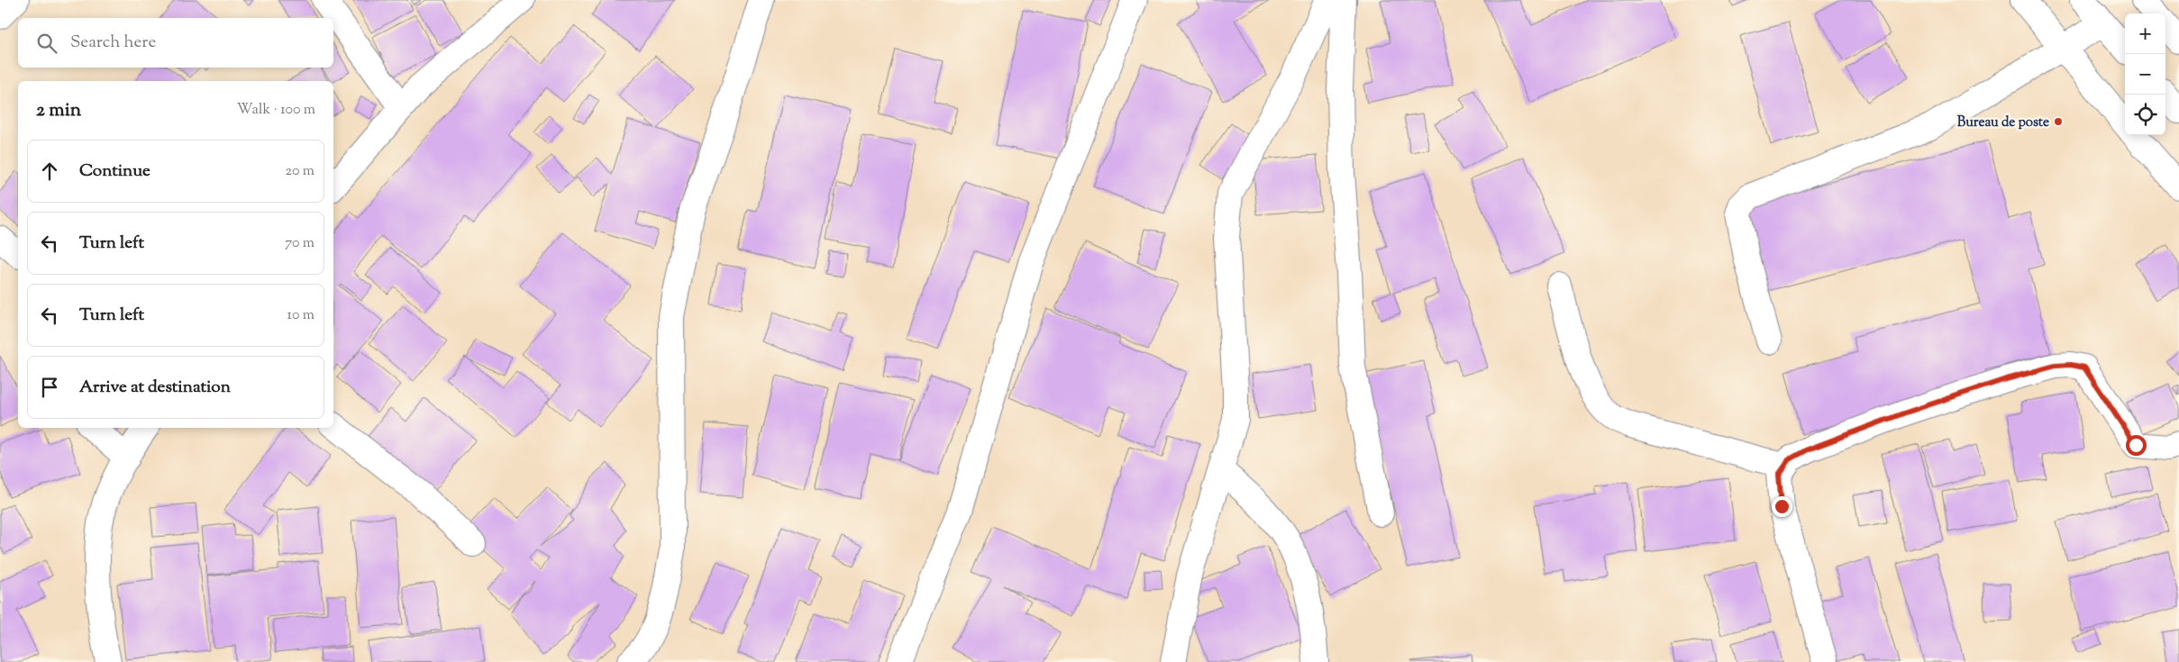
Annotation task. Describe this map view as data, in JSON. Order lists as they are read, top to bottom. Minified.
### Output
{"places":["Bureau de poste"],"page":{"map_buttons":["+","−"],"search":"Search here","heading":["2 min","Walk · 100 m"],"list":[["Continue","20 m"],["Turn left","70 m"],["Turn left","10 m"],"Arrive at destination"]}}
